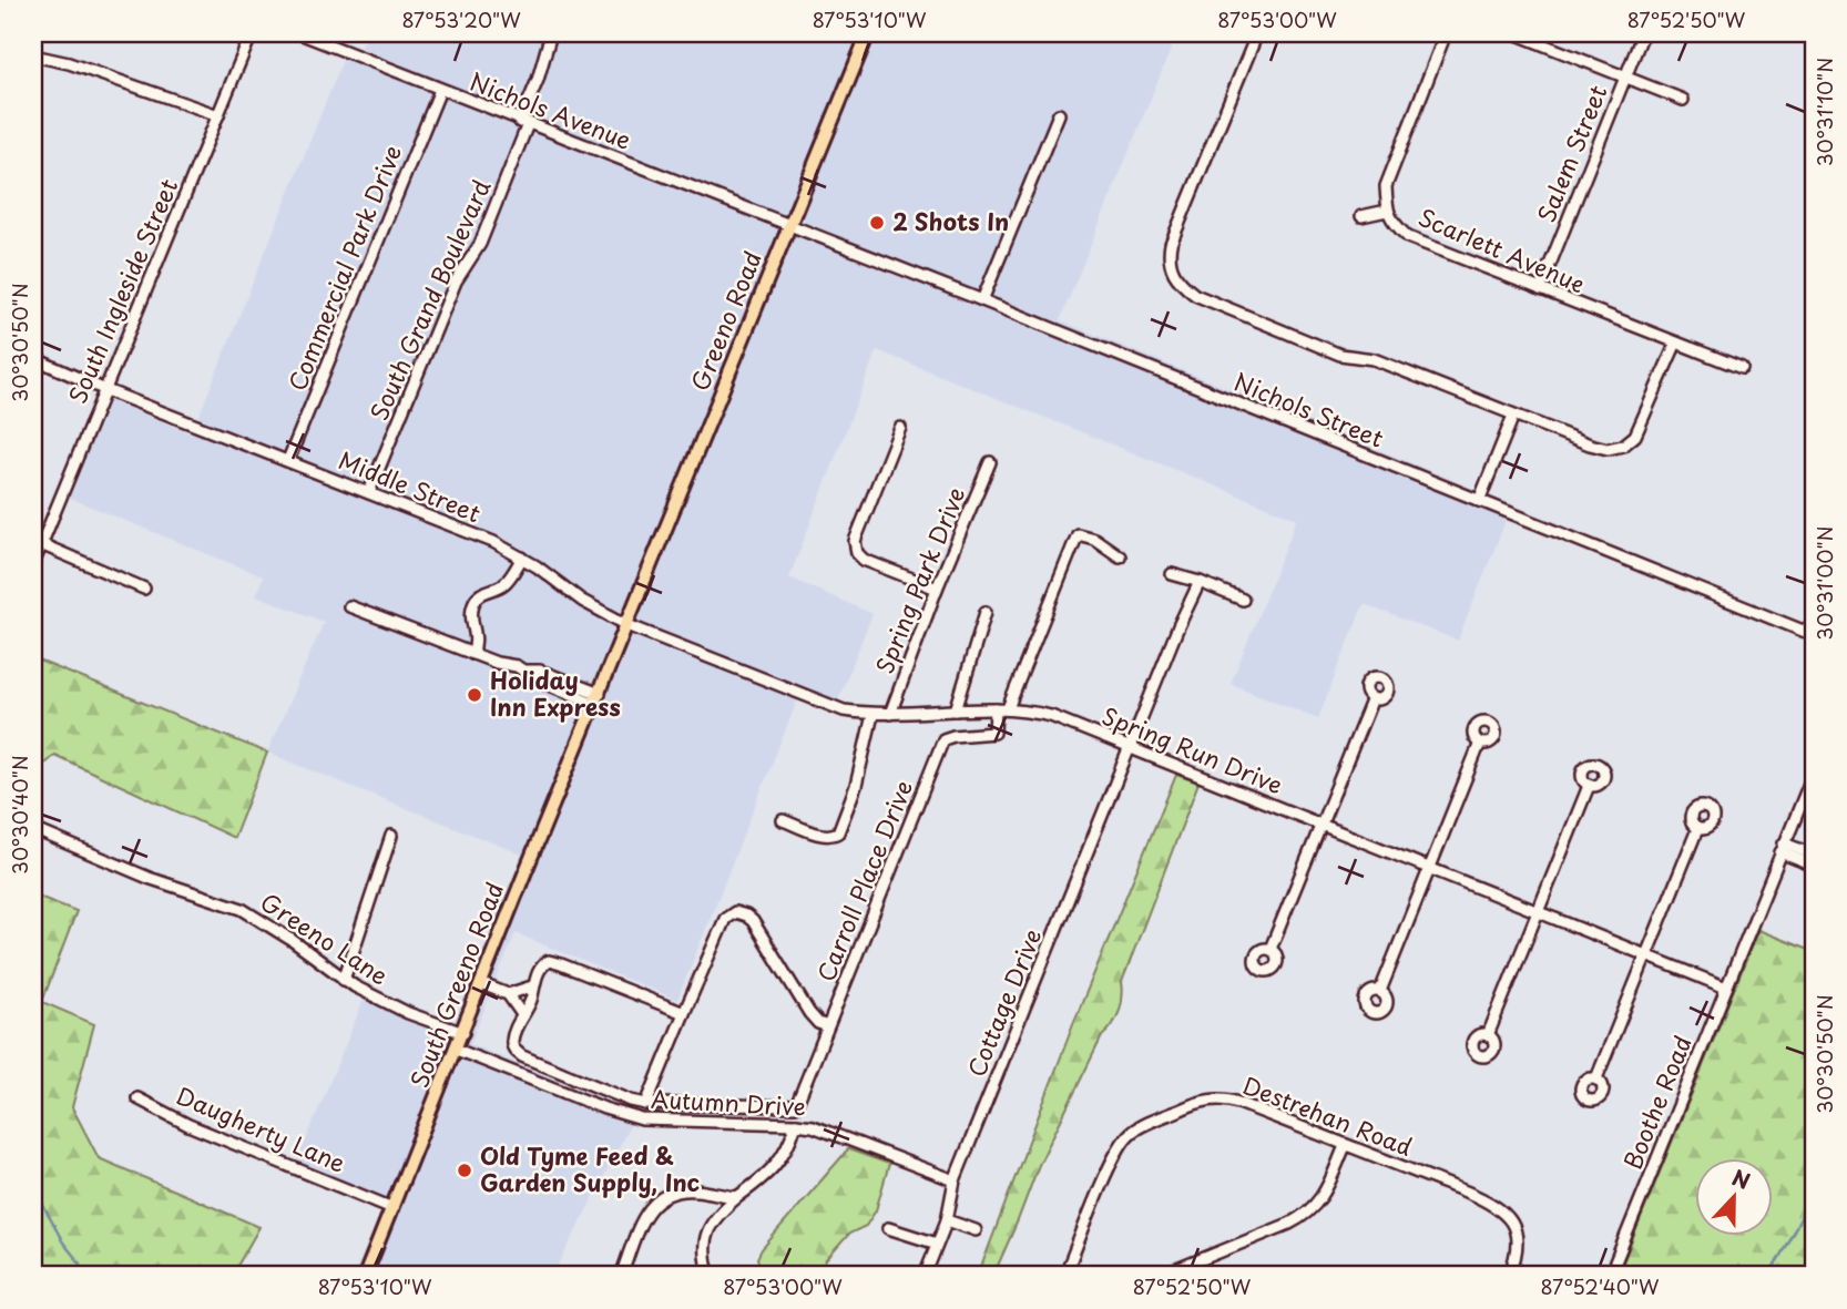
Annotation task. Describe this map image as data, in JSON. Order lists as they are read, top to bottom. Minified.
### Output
{"streets":{"main road":["Greeno Road","South Greeno Road"],"street":["Nichols Avenue","Salem Street","Scarlett Avenue","Commercial Park Drive","South Ingleside Street","South Grand Boulevard","Nichols Street","Middle Street","Spring Park Drive","Spring Run Drive","Carroll Place Drive","Greeno Lane","Cottage Drive","Boothe Road","Autumn Drive","Destrehan Road","Daugherty Lane"]},"crossings":[["Nichols Avenue","Commercial Park Drive"],["Nichols Avenue","South Grand Boulevard"],["Nichols Avenue","Greeno Road"],["Nichols Avenue","Nichols Street"],["Salem Street","Scarlett Avenue"],["Commercial Park Drive","Middle Street"],["South Ingleside Street","Middle Street"],["South Grand Boulevard","Middle Street"],["Greeno Road","Nichols Street"],["Greeno Road","Middle Street"],["Greeno Road","Spring Run Drive"],["Greeno Road","South Greeno Road"],["Middle Street","Spring Run Drive"],["Middle Street","South Greeno Road"],["Spring Park Drive","Spring Run Drive"],["Spring Run Drive","Carroll Place Drive"],["Spring Run Drive","South Greeno Road"],["Spring Run Drive","Cottage Drive"],["Spring Run Drive","Boothe Road"],["Greeno Lane","South Greeno Road"],["South Greeno Road","Autumn Drive"],["South Greeno Road","Daugherty Lane"],["Cottage Drive","Autumn Drive"]],"places":["2 Shots In","Holiday Inn Express","Old Tyme Feed & Garden Supply, Inc"],"north":"top","coordinates":["87°53'20\"W","87°53'10\"W","87°53'00\"W","87°52'50\"W","30°31'10\"N","30°30'50\"N","30°31'00\"N","30°30'40\"N","87°52'40\"W"]}
